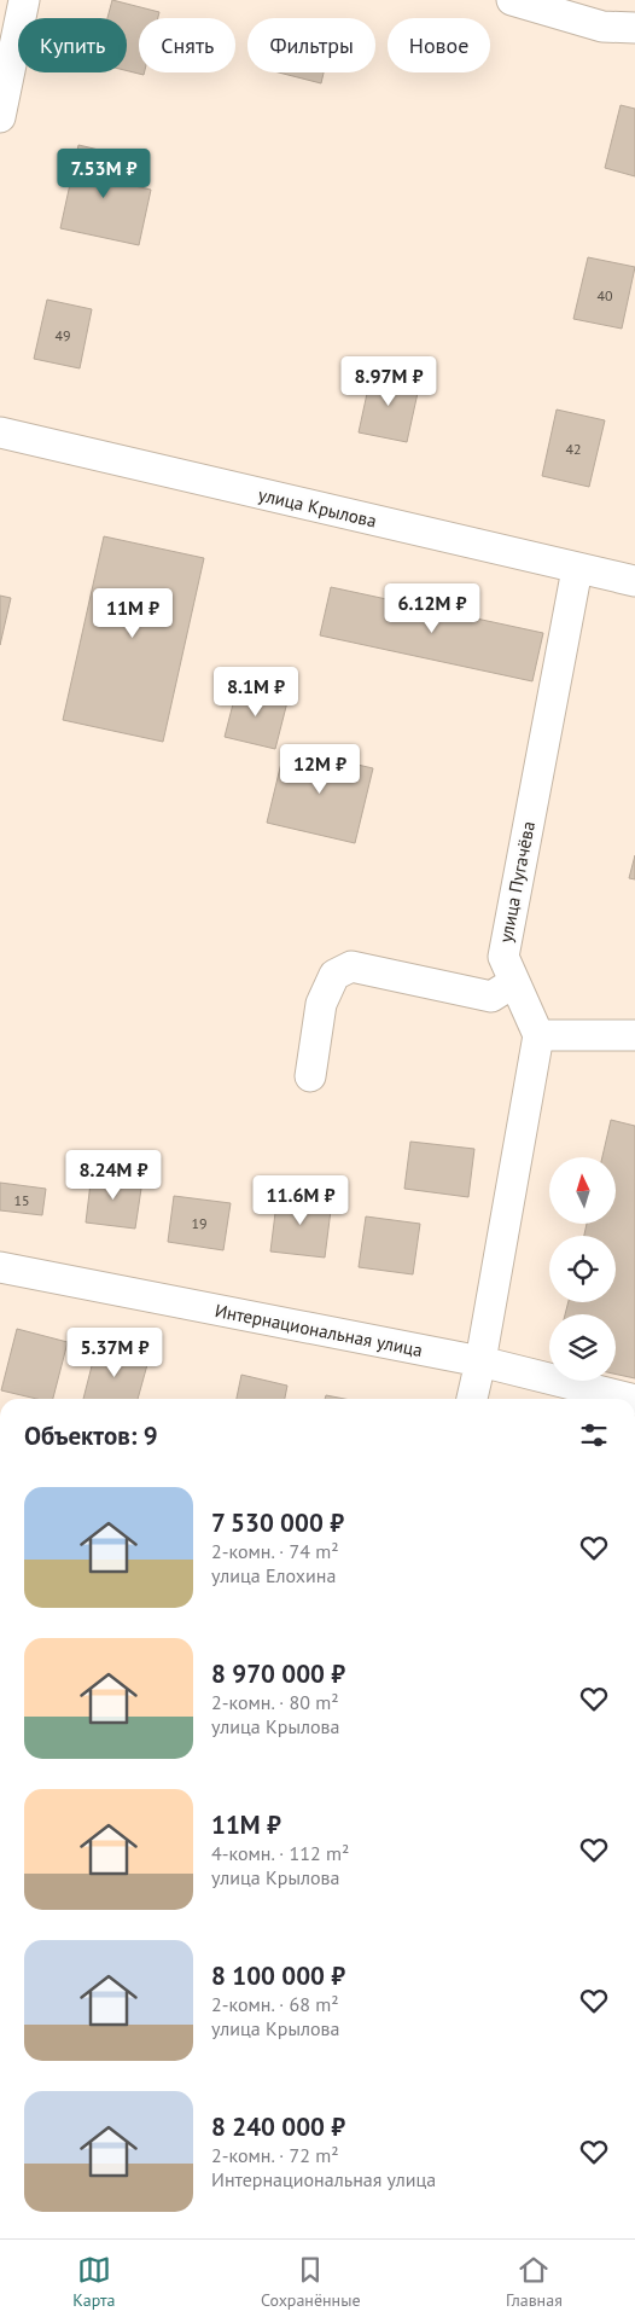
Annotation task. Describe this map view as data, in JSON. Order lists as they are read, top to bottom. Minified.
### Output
{"streets":{"street":["улица Крылова","улица Пугачёва","Интернациональная улица"]},"crossings":[["улица Крылова","улица Пугачёва"]],"house_numbers":["40","49","42","15","19"],"north":"top","page":{"chip":["Купить","Снять","Фильтры","Новое"],"price":["7.53M ₽","8.97M ₽","6.12M ₽","11M ₽","8.1M ₽","12M ₽","8.24M ₽","11.6M ₽","5.37M ₽"],"heading":"Объектов: 9","list":[{"name":"7 530 000 ₽","note":"2-комн. · 74 m² · улица Елохина"},{"name":"8 970 000 ₽","note":"2-комн. · 80 m² · улица Крылова"},{"name":"11M ₽","note":"4-комн. · 112 m² · улица Крылова"},{"name":"8 100 000 ₽","note":"2-комн. · 68 m² · улица Крылова"},{"name":"8 240 000 ₽","note":"2-комн. · 72 m² · Интернациональная улица"}],"tabs":["Карта","Сохранённые","Главная"]}}
